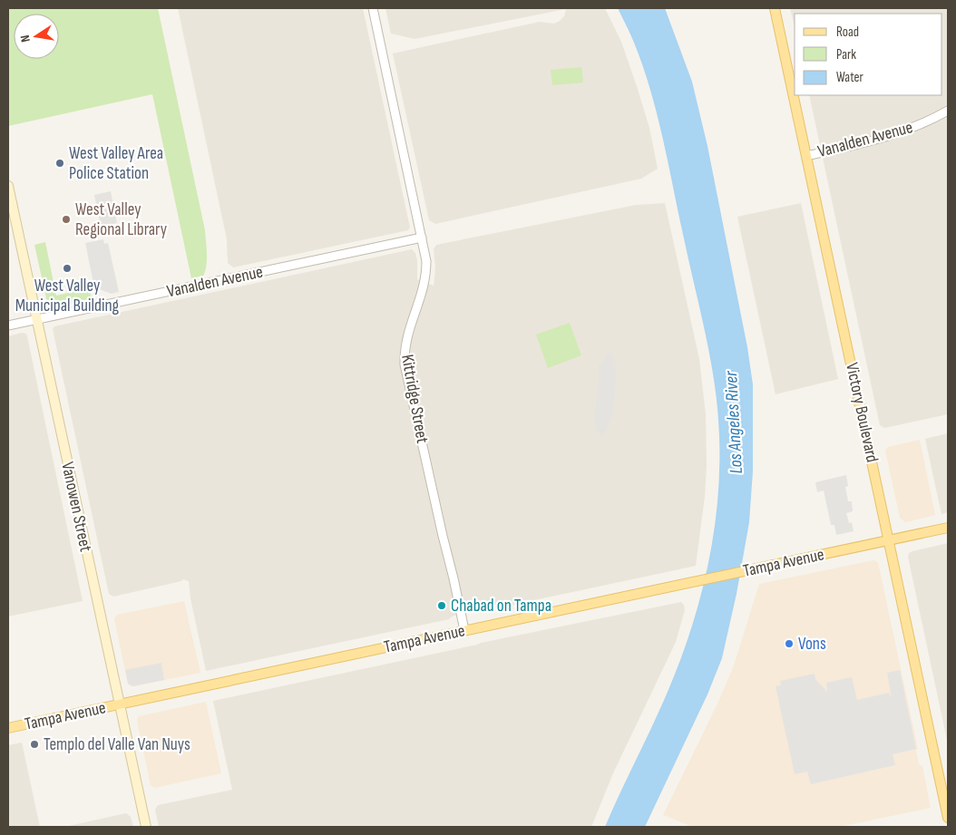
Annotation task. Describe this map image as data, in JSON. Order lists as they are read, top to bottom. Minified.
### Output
{"streets":{"main road":["Victory Boulevard","Vanowen Street","Tampa Avenue"],"street":["Vanalden Avenue","Kittridge Street"]},"crossings":[["Vanalden Avenue","Kittridge Street"],["Vanalden Avenue","Victory Boulevard"],["Vanalden Avenue","Vanowen Street"],["Kittridge Street","Tampa Avenue"],["Victory Boulevard","Tampa Avenue"],["Vanowen Street","Tampa Avenue"]],"water":["Los Angeles River"],"places":["West Valley Area Police Station","West Valley Regional Library","West Valley Municipal Building","Chabad on Tampa","Vons","Templo del Valle Van Nuys"],"legend":["Road","Park","Water"],"north":"left"}
